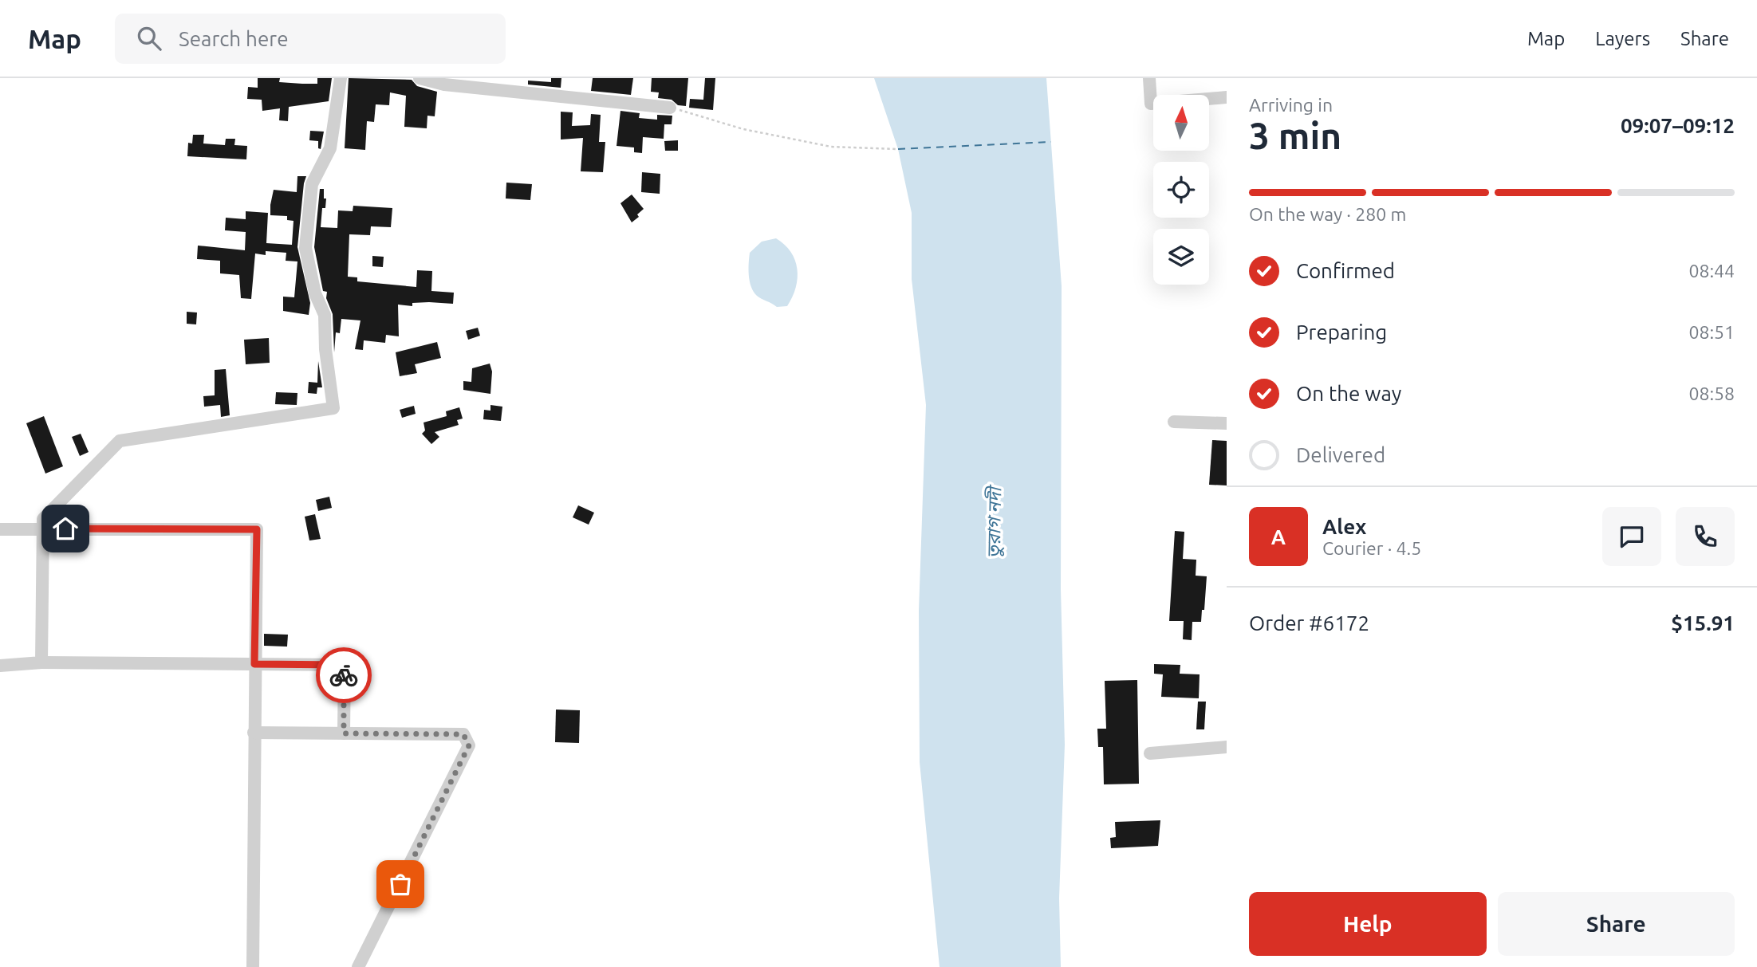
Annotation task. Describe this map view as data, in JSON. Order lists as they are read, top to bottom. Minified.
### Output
{"water":["তুরাগ নদী"],"north":"top","page":{"header":"Map","search":"Search here","nav":["Map","Layers","Share"],"heading":["3 min","Arriving in","09:07–09:12"],"panel":["Alex","Courier · 4.5","Order #6172","$15.91"],"bar":"On the way · 280 m","list":[["Confirmed","08:44"],["Preparing","08:51"],["On the way","08:58"],"Delivered"],"round":"A","buttons":["Help","Share"]}}
